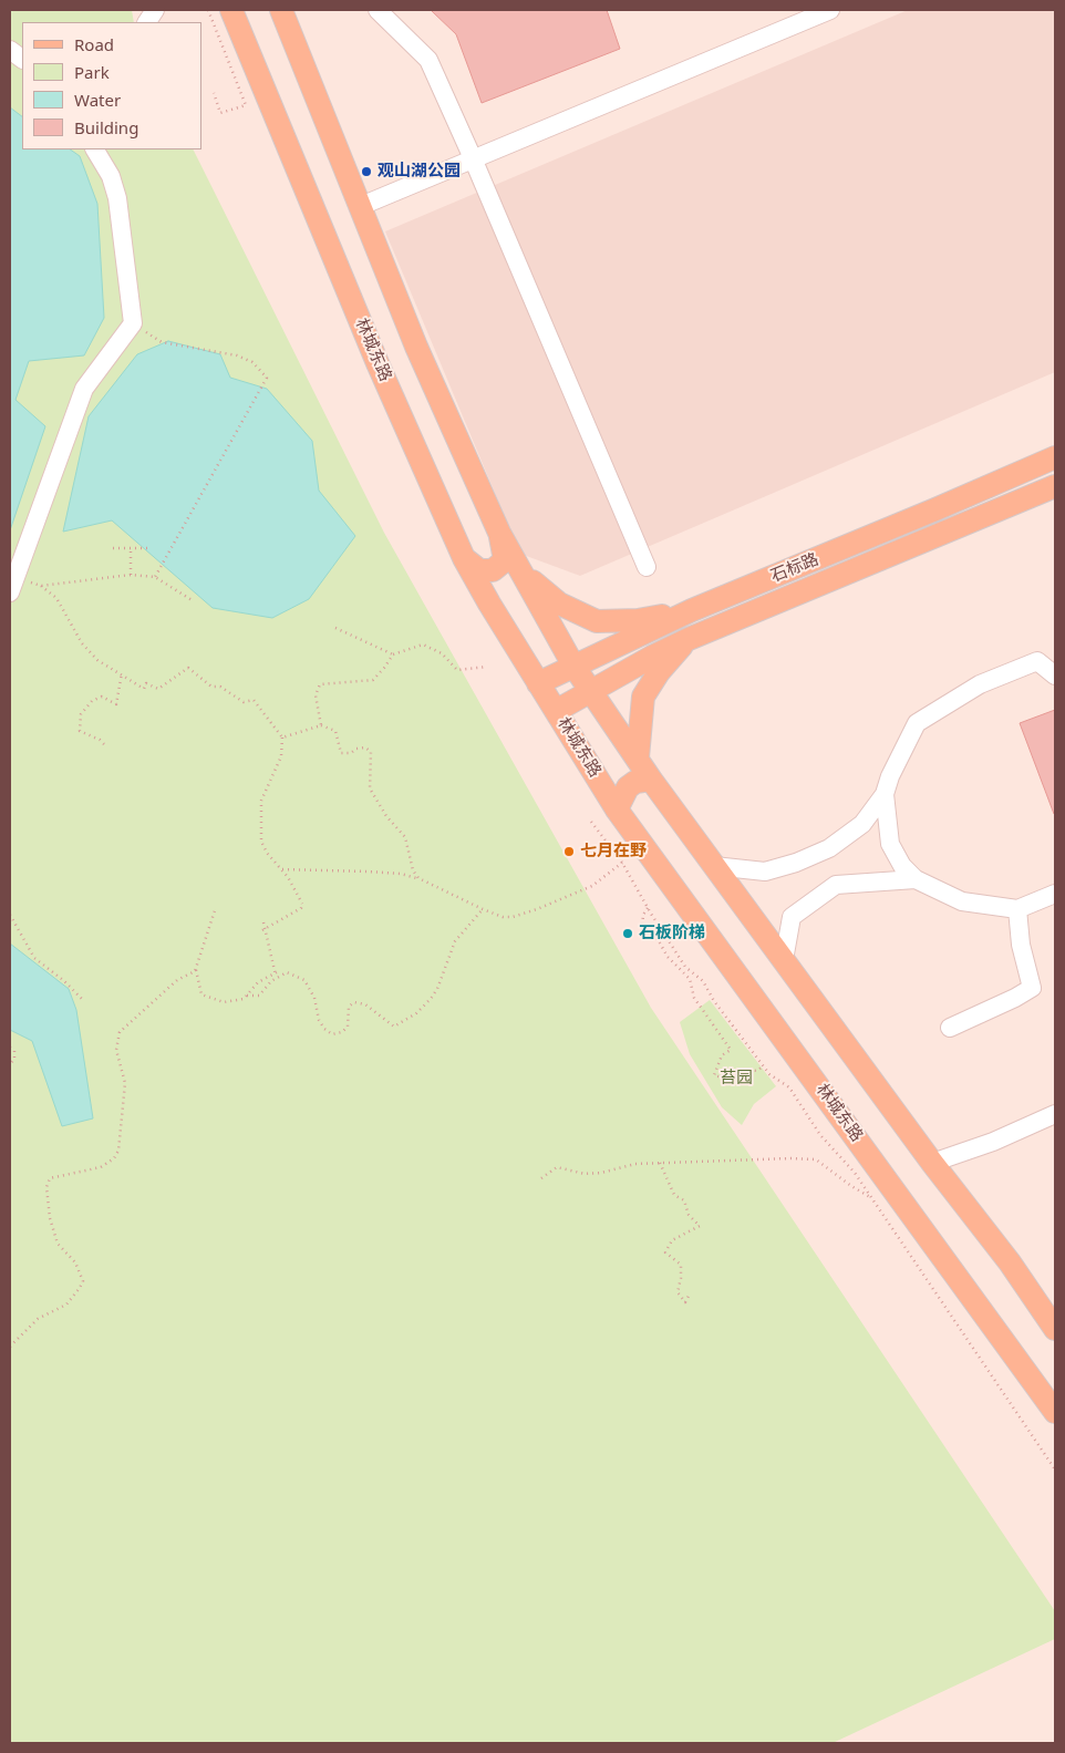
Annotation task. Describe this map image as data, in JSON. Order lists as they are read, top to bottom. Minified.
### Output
{"streets":{"main road":["林城东路","石标路"]},"crossings":[["林城东路","石标路"]],"parks":["苔园"],"places":["观山湖公园","七月在野","石板阶梯"],"legend":["Road","Park","Water","Building"]}
